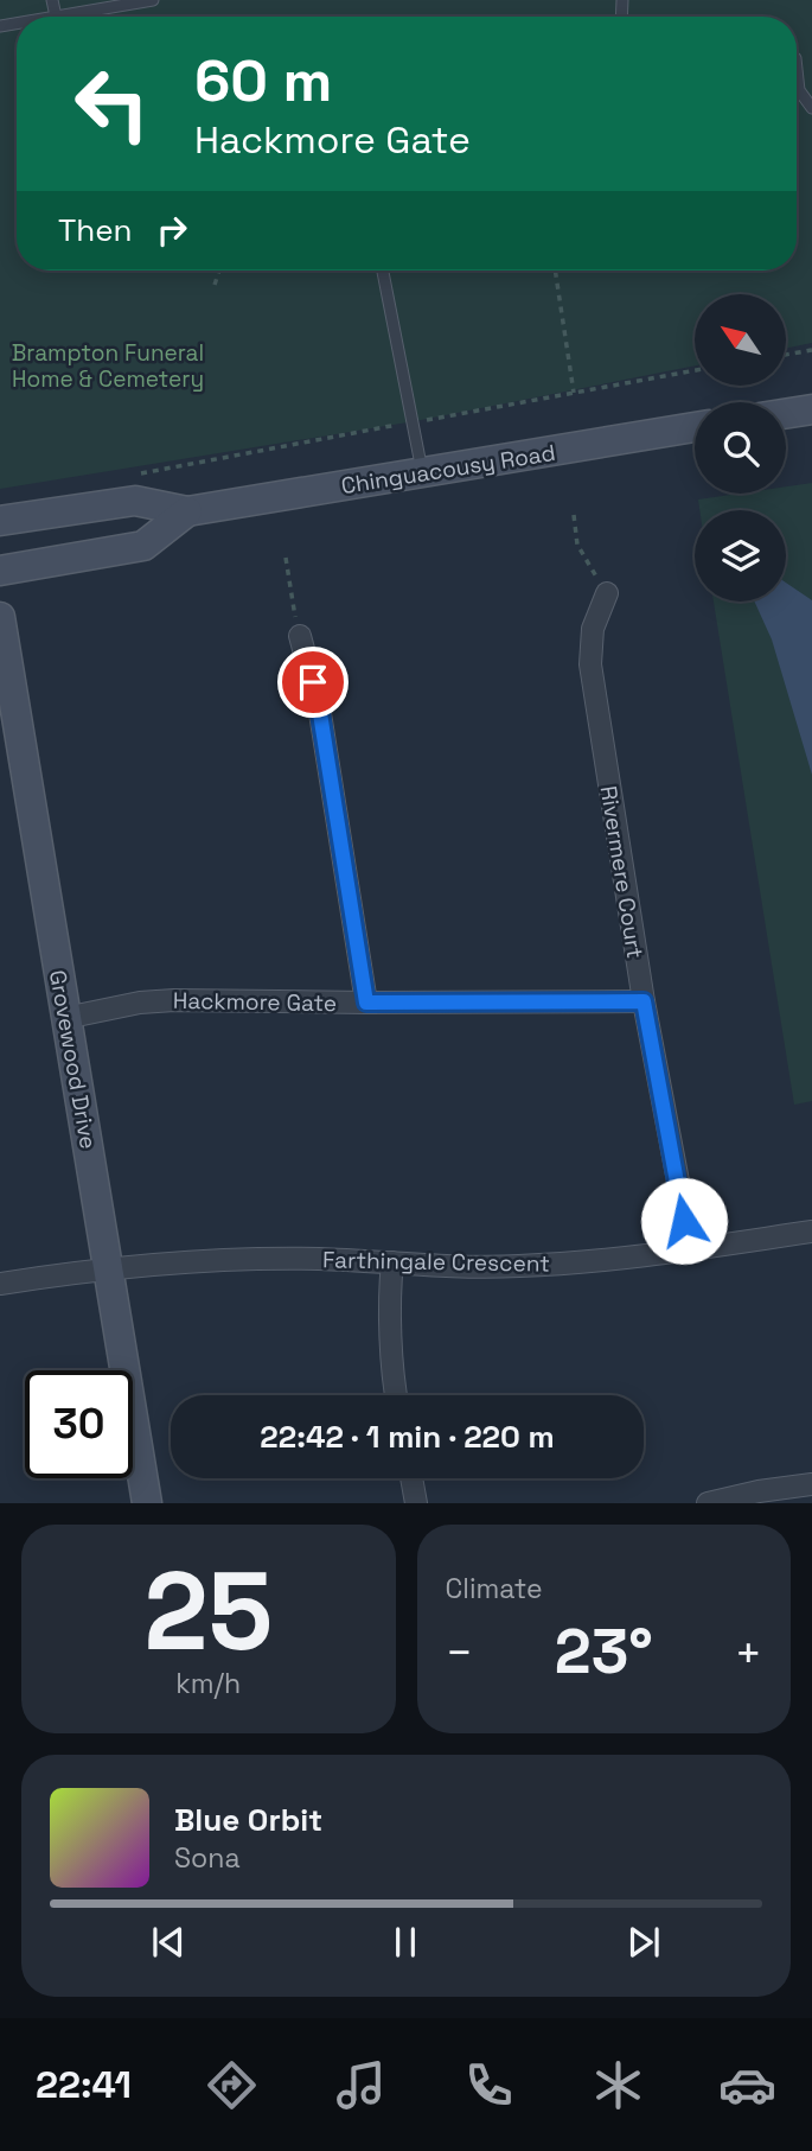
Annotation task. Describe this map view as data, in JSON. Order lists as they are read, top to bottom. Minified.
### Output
{"streets":{"main road":["Chinguacousy Road","Grovewood Drive"],"street":["Rivermere Court","Hackmore Gate","Farthingale Crescent"]},"crossings":[["Rivermere Court","Hackmore Gate"],["Rivermere Court","Farthingale Crescent"],["Hackmore Gate","Grovewood Drive"],["Grovewood Drive","Farthingale Crescent"]],"parks":["Brampton Funeral Home & Cemetery"],"north":"top left","page":{"turn":["60 m","Hackmore Gate"],"then":"Then","limit":"30","trip":"22:42 · 1 min · 220 m","tile":[["25","km/h"],"Climate"],"heat":["−","23°","+"],"song":["Blue Orbit","Sona"],"tabs":"22:41"}}
